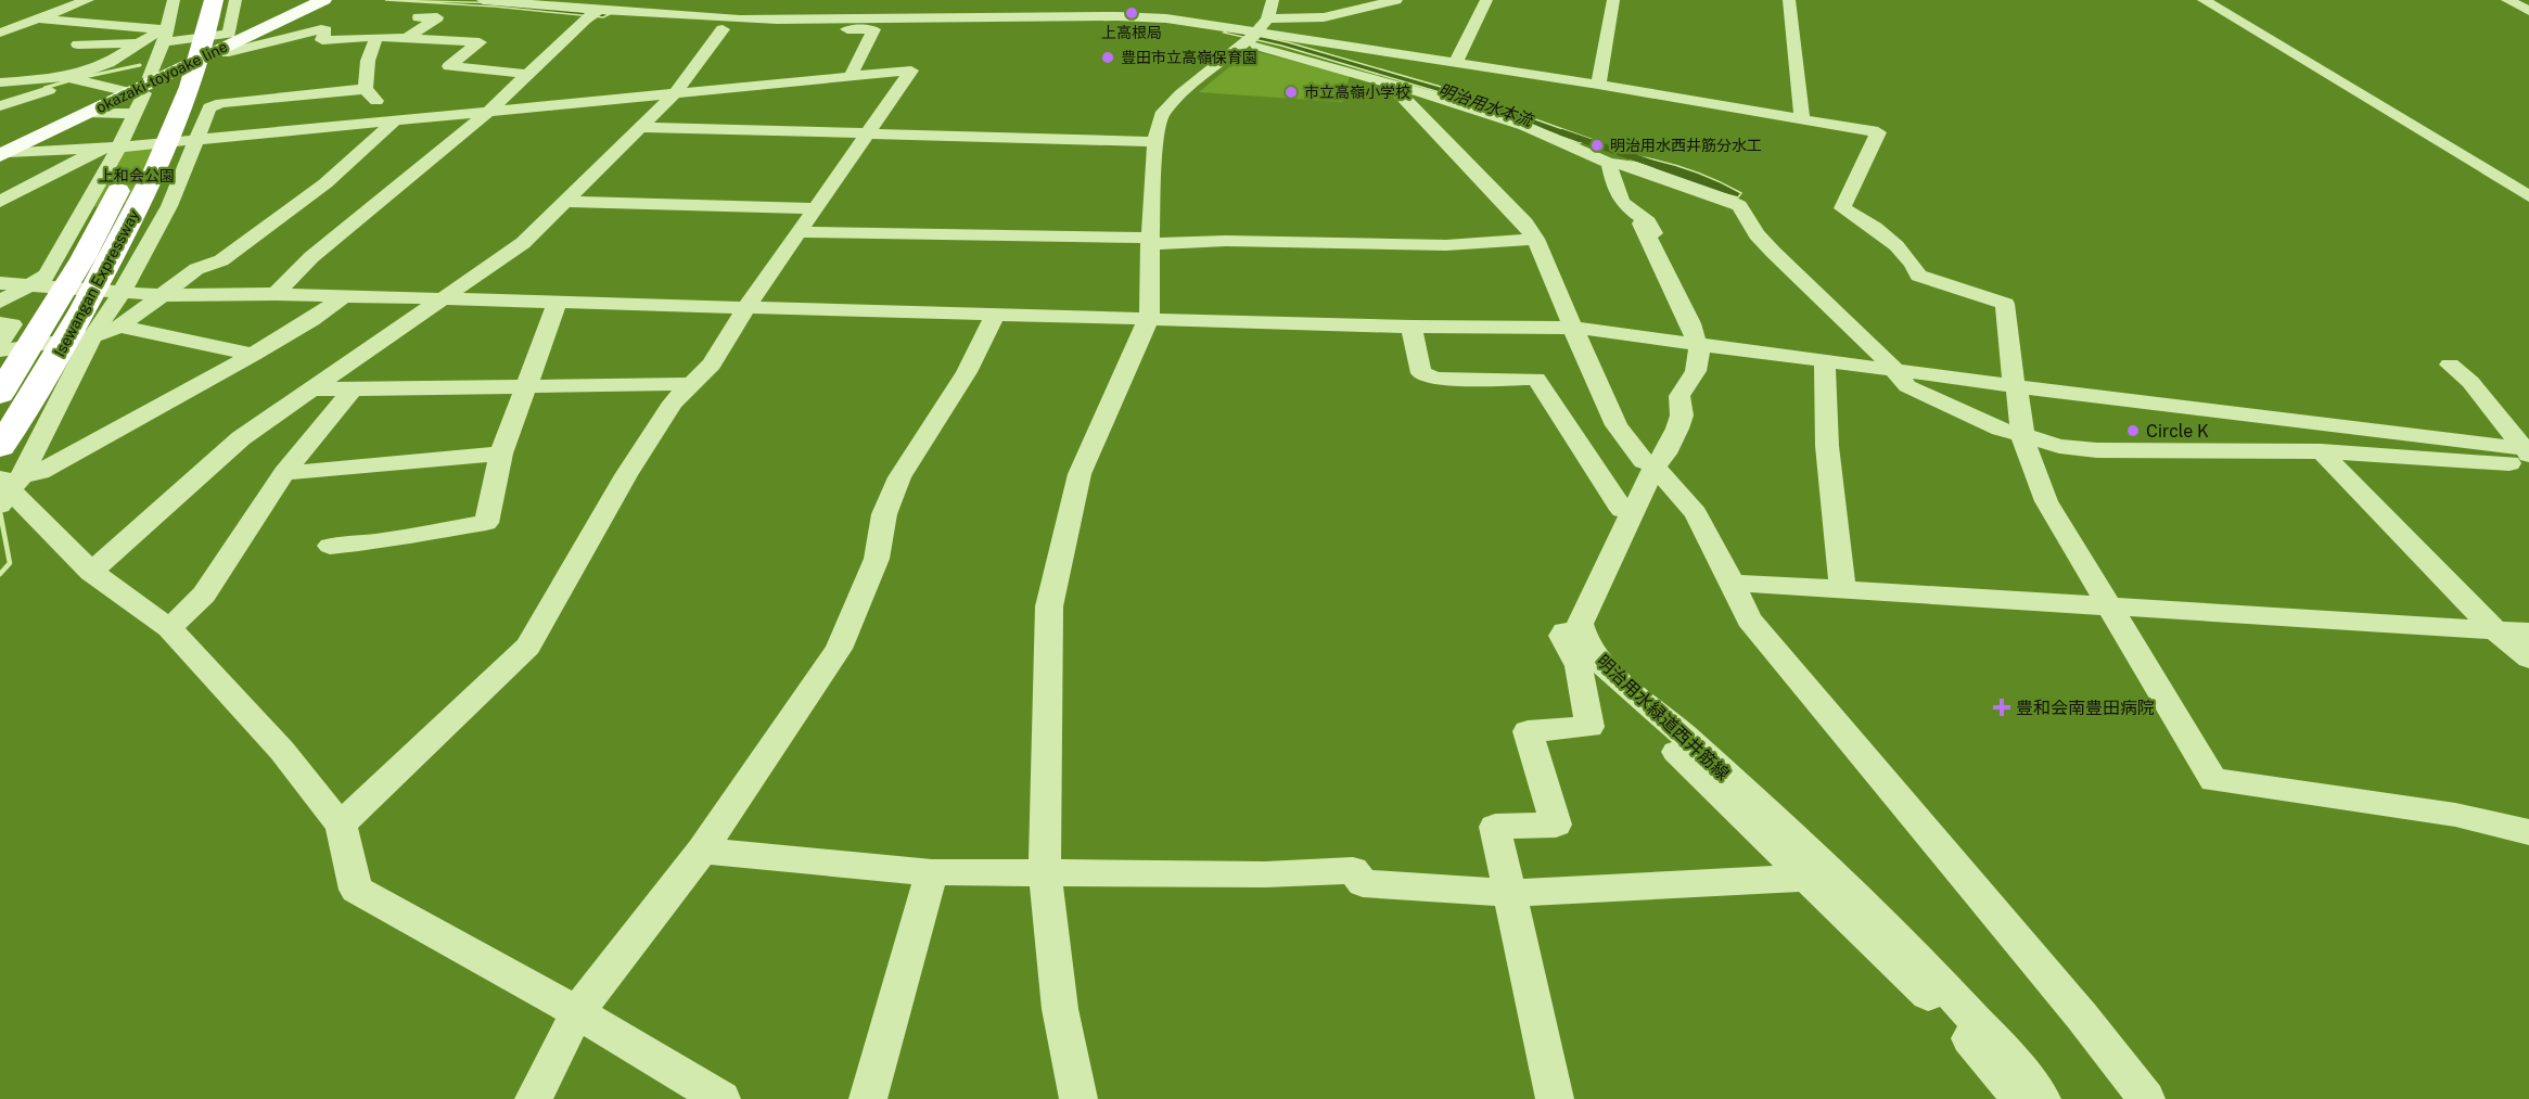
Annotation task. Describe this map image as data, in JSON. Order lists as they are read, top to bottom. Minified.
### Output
{"streets":{"highway":["Isewangan Expressway"],"main road":["okazaki-toyoake line"],"street":["明治用水緑道西井筋線"]},"water":["明治用水本流"],"parks":["上和会公園"],"places":{"other":["上高根局","豊田市立高嶺保育園","市立高嶺小学校","明治用水西井筋分水工","Circle K"],"health":["豊和会南豊田病院"]}}
